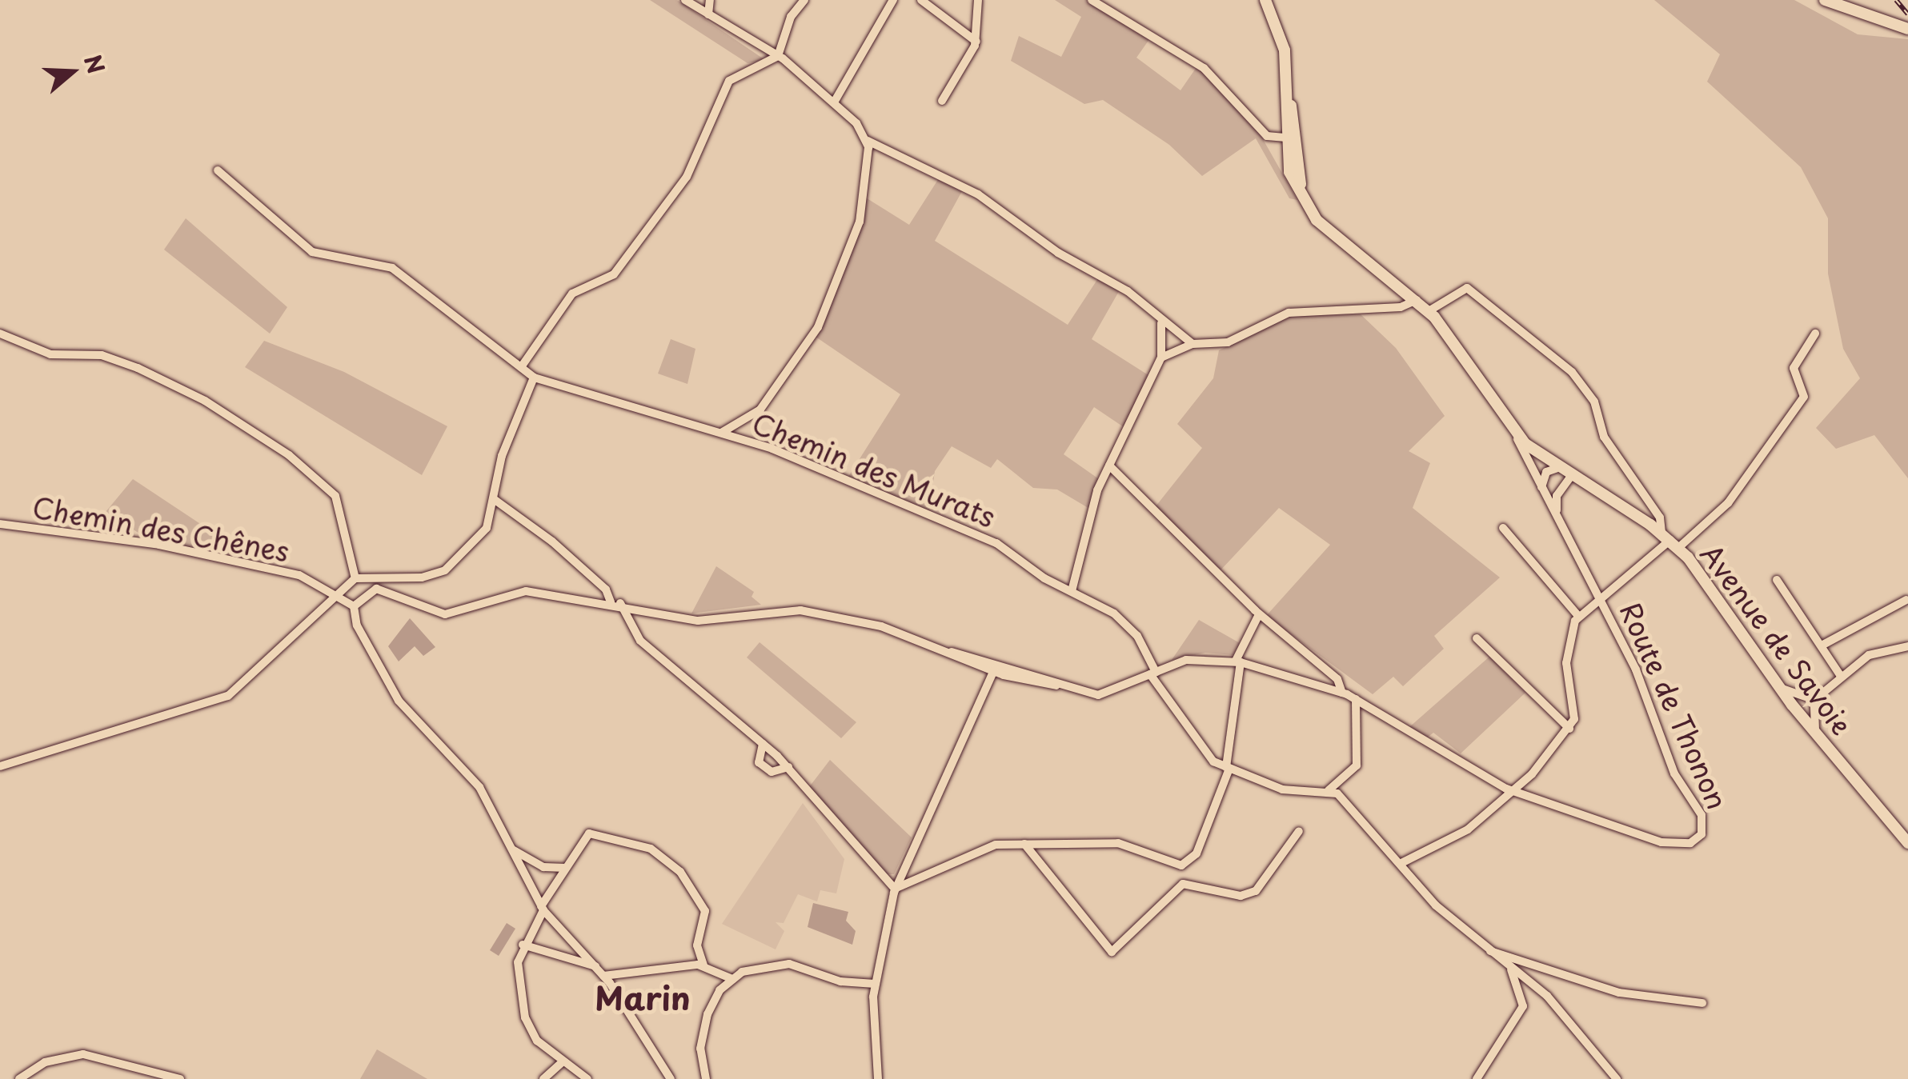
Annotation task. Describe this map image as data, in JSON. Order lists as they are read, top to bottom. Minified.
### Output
{"streets":{"main road":["Avenue de Savoie","Route de Thonon"],"street":["Chemin des Murats","Chemin des Chênes"]},"crossings":[["Chemin des Murats","Route de Thonon"],["Chemin des Chênes","Route de Thonon"],["Avenue de Savoie","Route de Thonon"]],"districts":["Marin"],"north":"right"}
